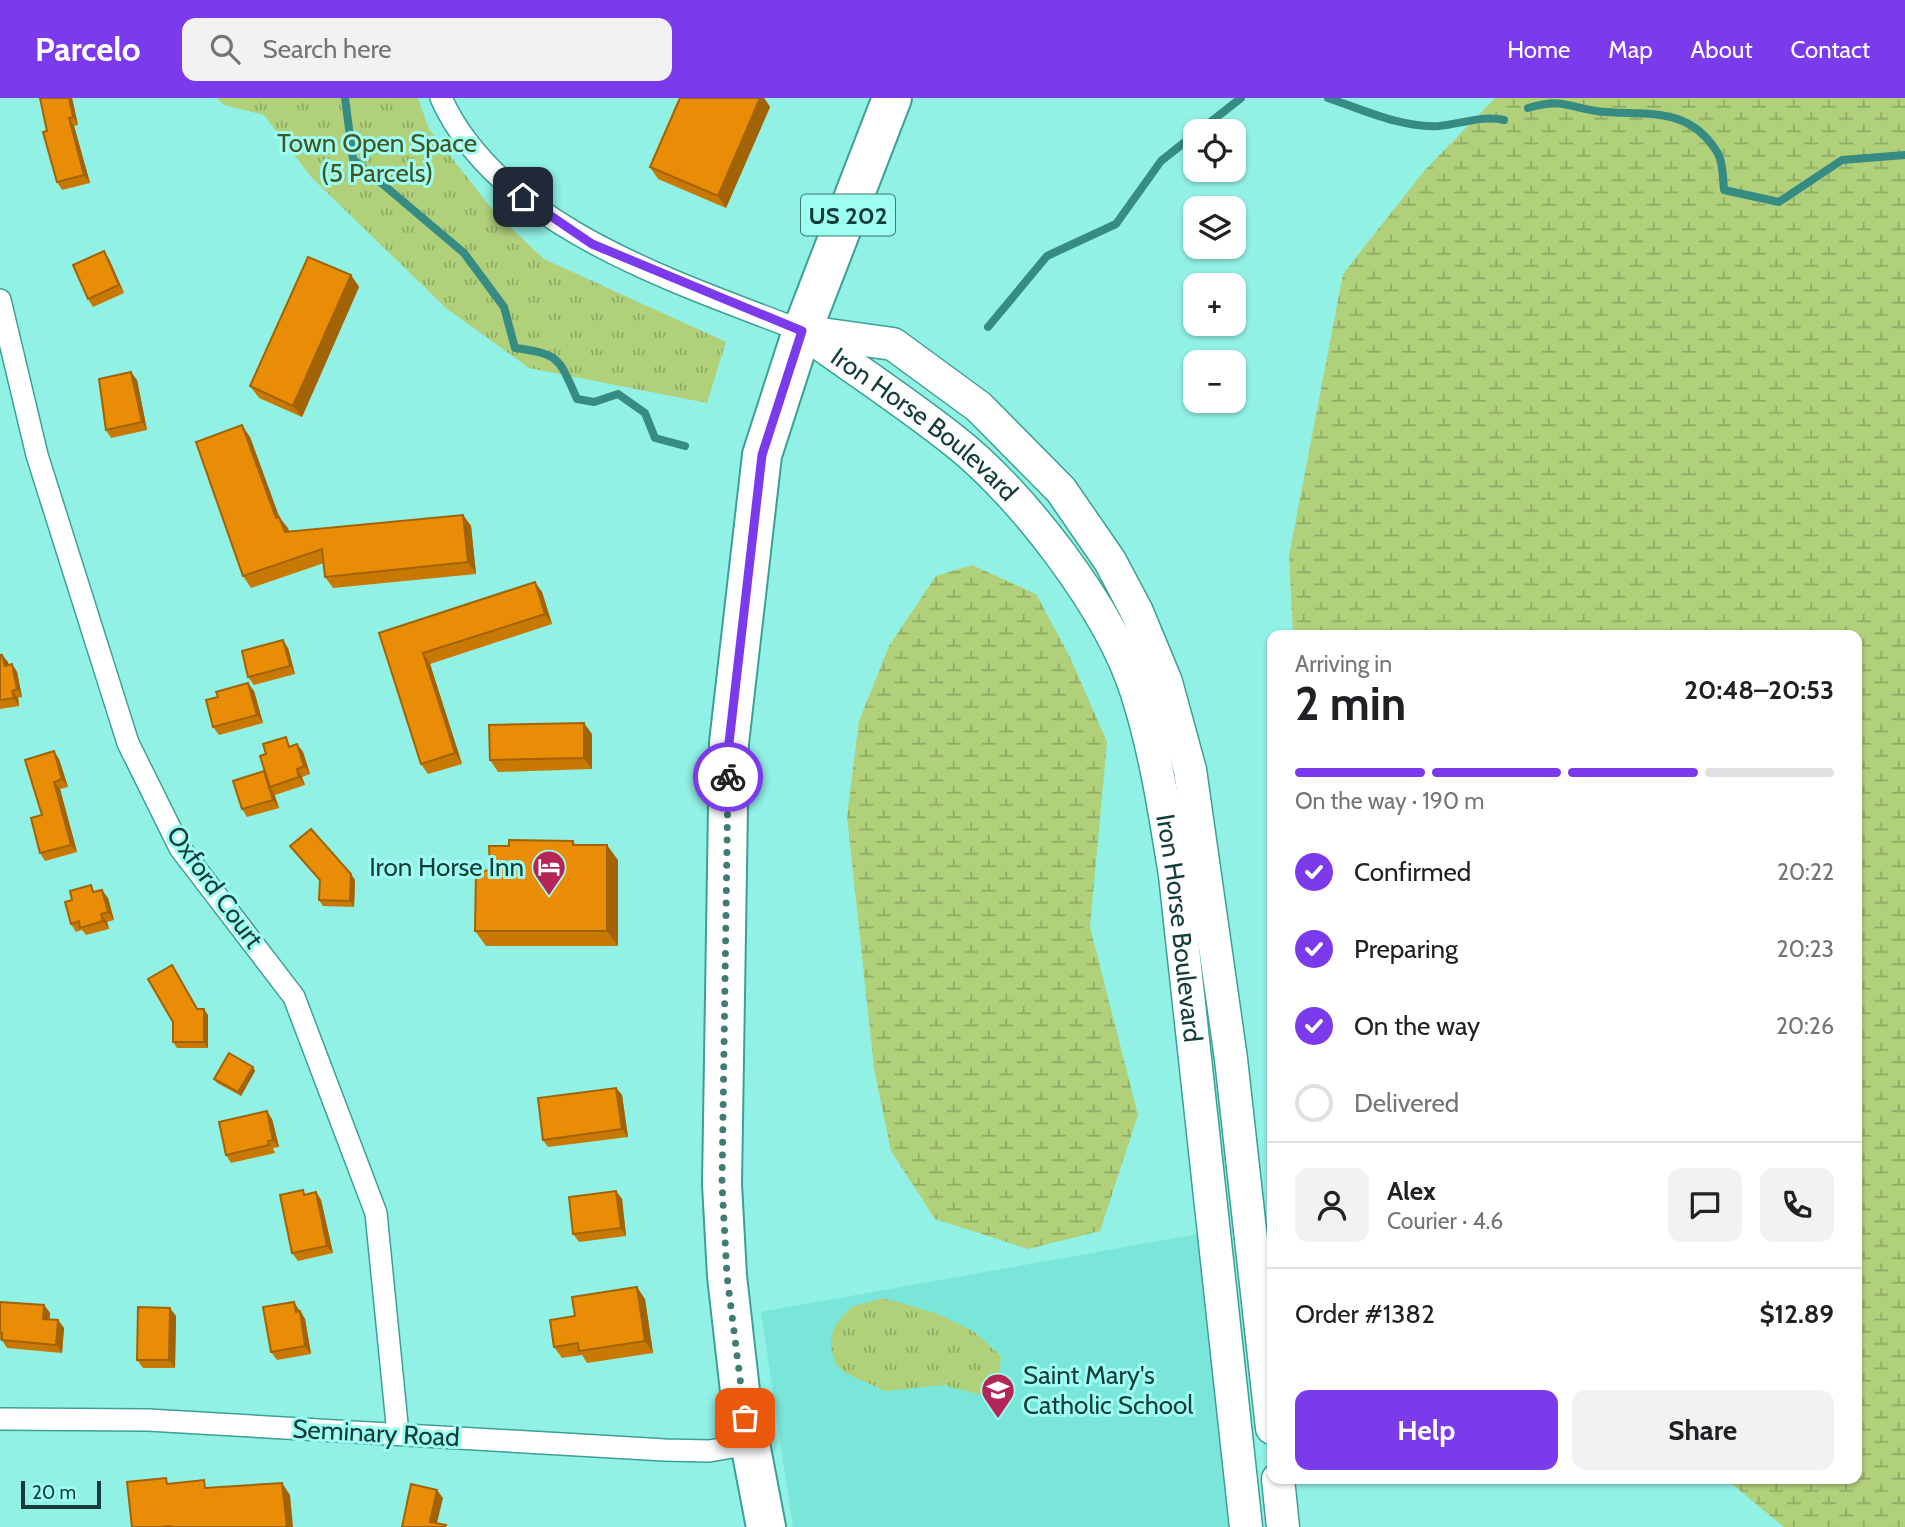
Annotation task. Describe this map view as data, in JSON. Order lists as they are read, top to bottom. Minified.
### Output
{"streets":{"highway":["US 202"],"street":["Iron Horse Boulevard","Oxford Court","Seminary Road"]},"crossings":[["US 202","Iron Horse Boulevard"],["US 202","Seminary Road"],["Oxford Court","Seminary Road"]],"parks":["Town Open Space (5 Parcels)"],"places":{"hotel":["Iron Horse Inn"],"school or university":["Saint Mary's Catholic School"]},"scale_bar":"20 m","page":{"header":"Parcelo","search":"Search here","nav":["Home","Map","About","Contact"],"map_buttons":["+","−"],"heading":["2 min","Arriving in","20:48–20:53"],"panel":["Alex","Courier · 4.6","Order #1382","$12.89"],"bar":"On the way · 190 m","list":[["Confirmed","20:22"],["Preparing","20:23"],["On the way","20:26"],"Delivered"],"buttons":["Help","Share"],"scale":"20 m"}}
